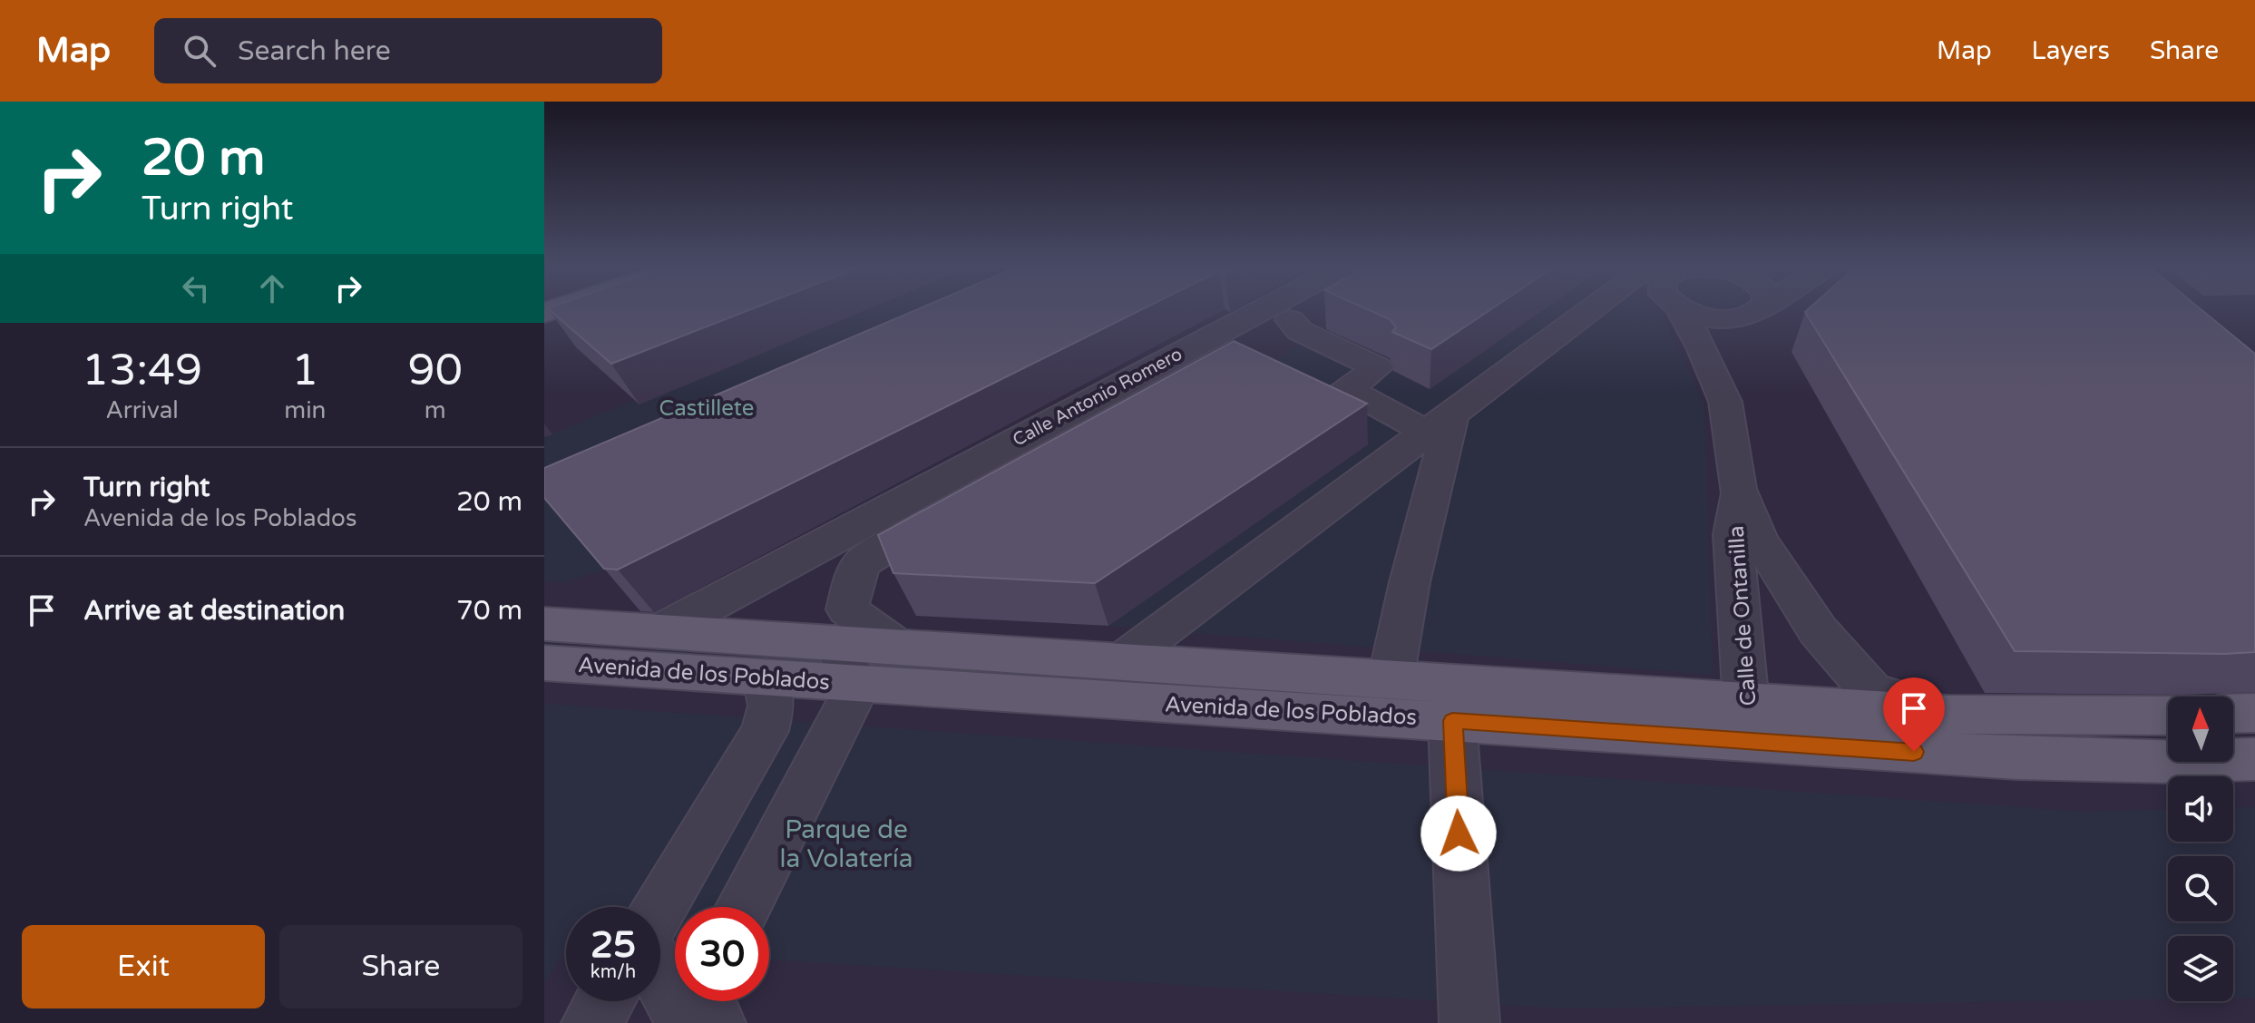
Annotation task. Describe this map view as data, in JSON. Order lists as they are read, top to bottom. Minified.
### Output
{"streets":{"main road":["Avenida de los Poblados"],"street":["Calle Antonio Romero","Calle de Ontanilla"]},"crossings":[["Calle de Ontanilla","Avenida de los Poblados"]],"parks":["Castillete","Parque de la Volatería"],"north":"top","page":{"header":"Map","search":"Search here","nav":["Map","Layers","Share"],"turn":["20 m","Turn right"],"eta":["13:49","Arrival","1","min","90","m"],"list":[{"name":"Turn right","note":"Avenida de los Poblados","value":"20 m"},{"name":"Arrive at destination","value":"70 m"}],"speed":"25 km/h","limit":"30","buttons":["Exit","Share"]}}
